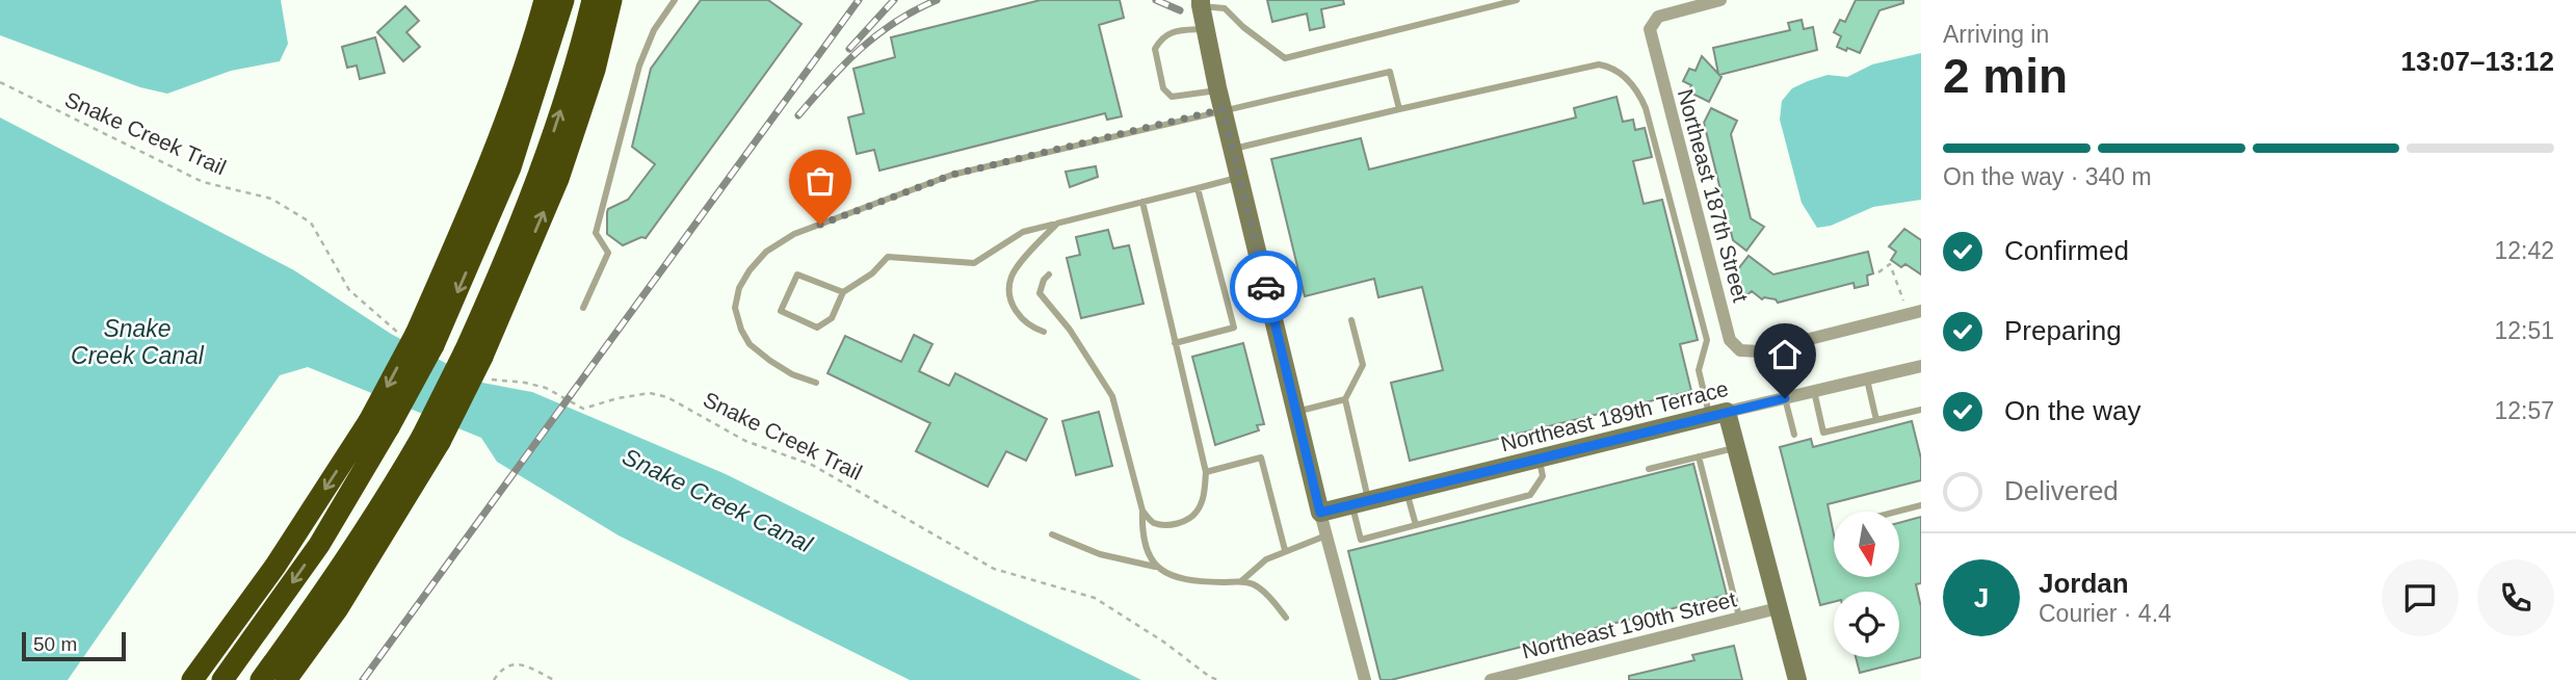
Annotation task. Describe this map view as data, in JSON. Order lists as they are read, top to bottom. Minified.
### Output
{"streets":{"street":["Northeast 187th Street","Northeast 189th Terrace","Northeast 190th Street"],"path":["Snake Creek Trail"]},"water":["Snake Creek Canal"],"scale_bar":"50 m","north":"bottom","page":{"heading":["2 min","Arriving in","13:07–13:12"],"panel":["Jordan","Courier · 4.4"],"bar":"On the way · 340 m","list":[["Confirmed","12:42"],["Preparing","12:51"],["On the way","12:57"],"Delivered"],"round":"J","scale":"50 m"}}
